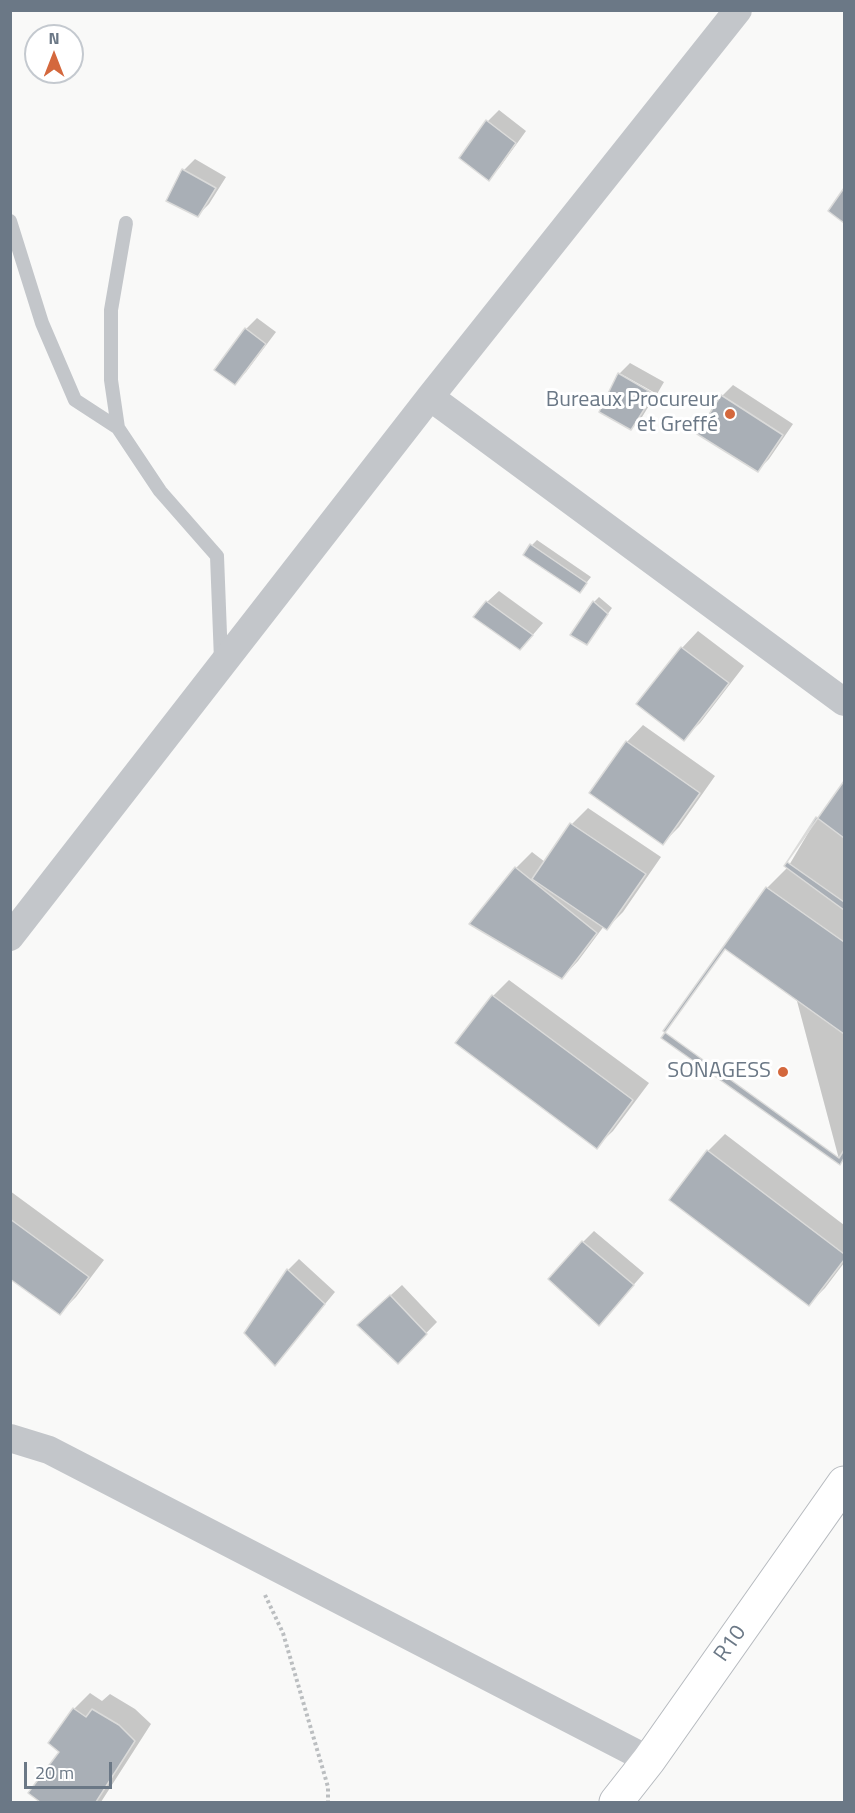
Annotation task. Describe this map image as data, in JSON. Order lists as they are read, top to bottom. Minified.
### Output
{"streets":{"main road":["R10"]},"places":["Bureaux Procureur et Greffé","SONAGESS"],"scale_bar":"20 m","north":"top"}
